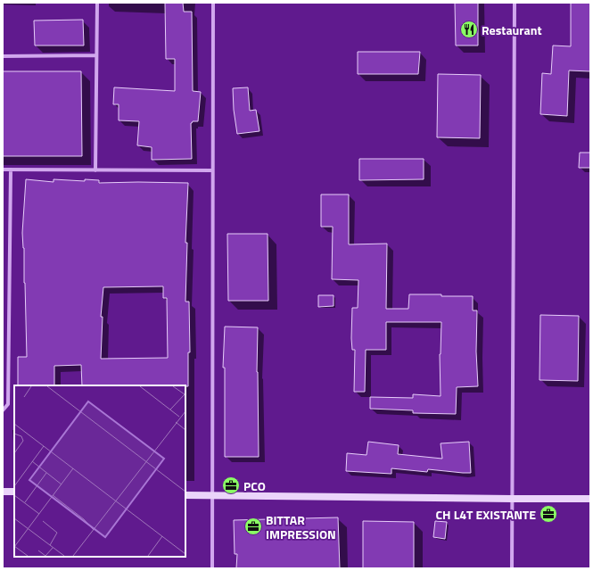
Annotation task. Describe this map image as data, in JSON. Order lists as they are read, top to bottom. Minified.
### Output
{"places":{"restaurant":["Restaurant"],"office":["PCO","CH L4T EXISTANTE","BITTAR IMPRESSION"]}}
